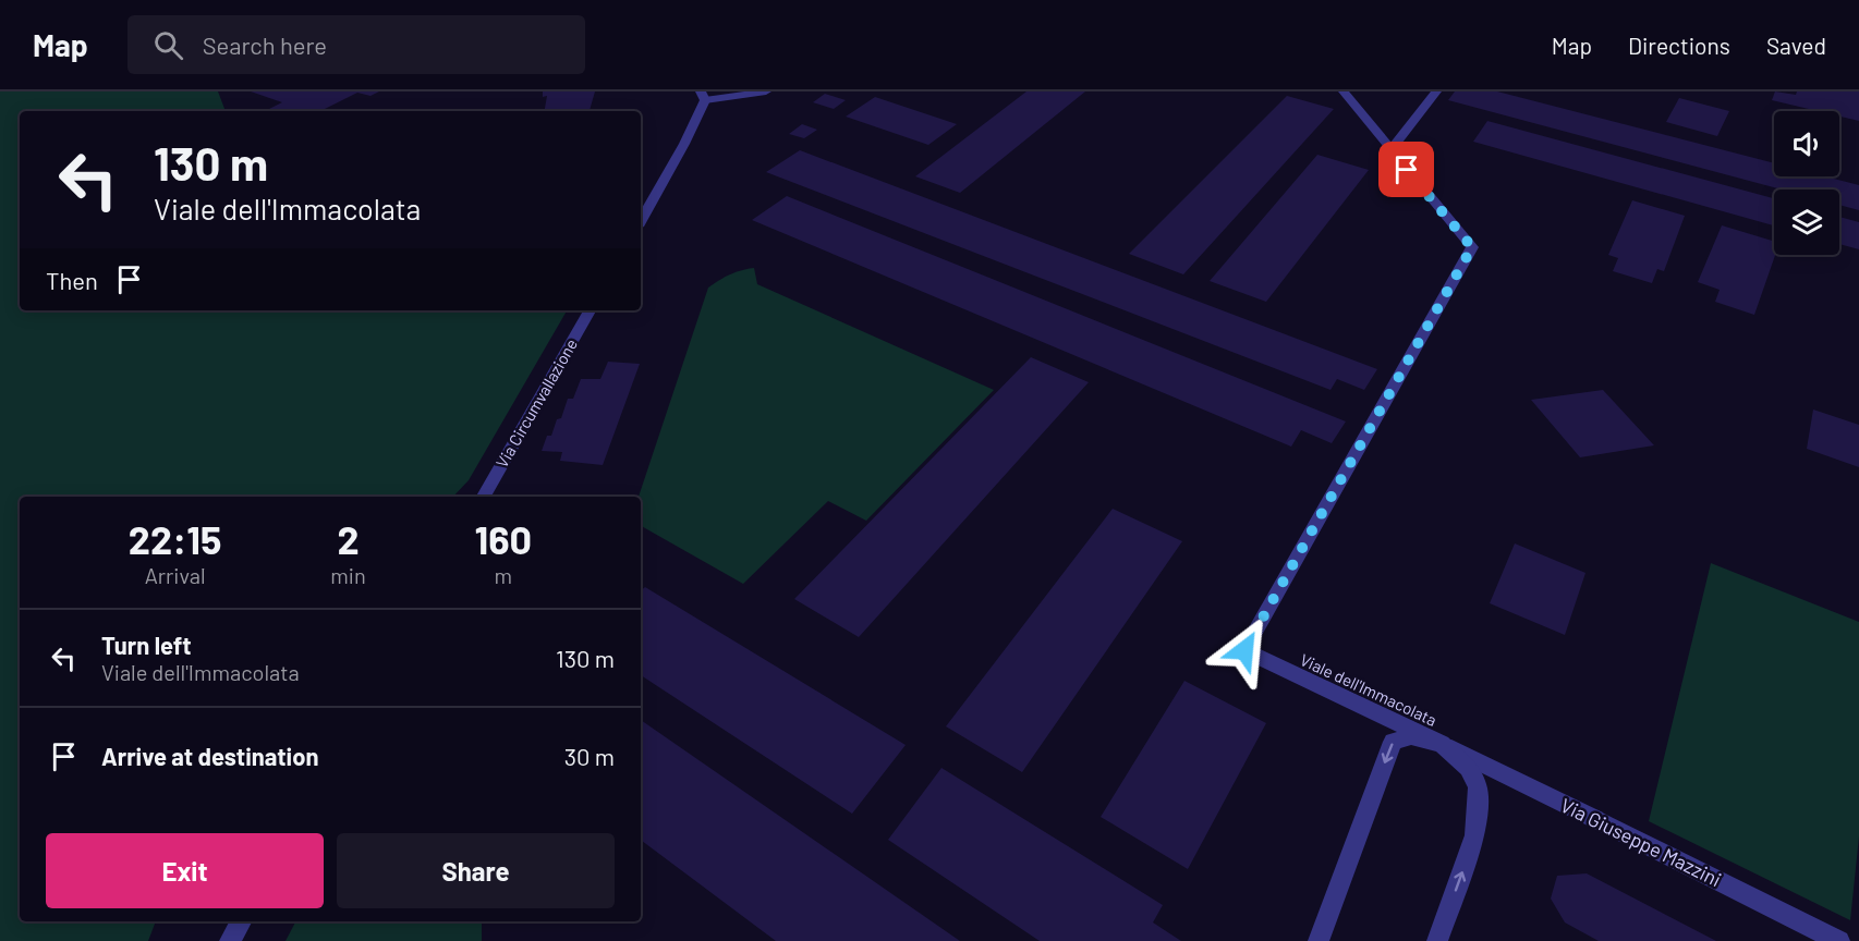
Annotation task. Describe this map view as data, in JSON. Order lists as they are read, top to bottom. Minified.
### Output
{"streets":{"street":["Via Circumvallazione","Viale dell'Immacolata","Via Giuseppe Mazzini"]},"crossings":[["Viale dell'Immacolata","Via Giuseppe Mazzini"]],"page":{"header":"Map","search":"Search here","nav":["Map","Directions","Saved"],"turn":["130 m","Viale dell'Immacolata"],"then":"Then","eta":["22:15","Arrival","2","min","160","m"],"list":[{"name":"Turn left","note":"Viale dell'Immacolata","value":"130 m"},{"name":"Arrive at destination","value":"30 m"}],"buttons":["Exit","Share"]}}
